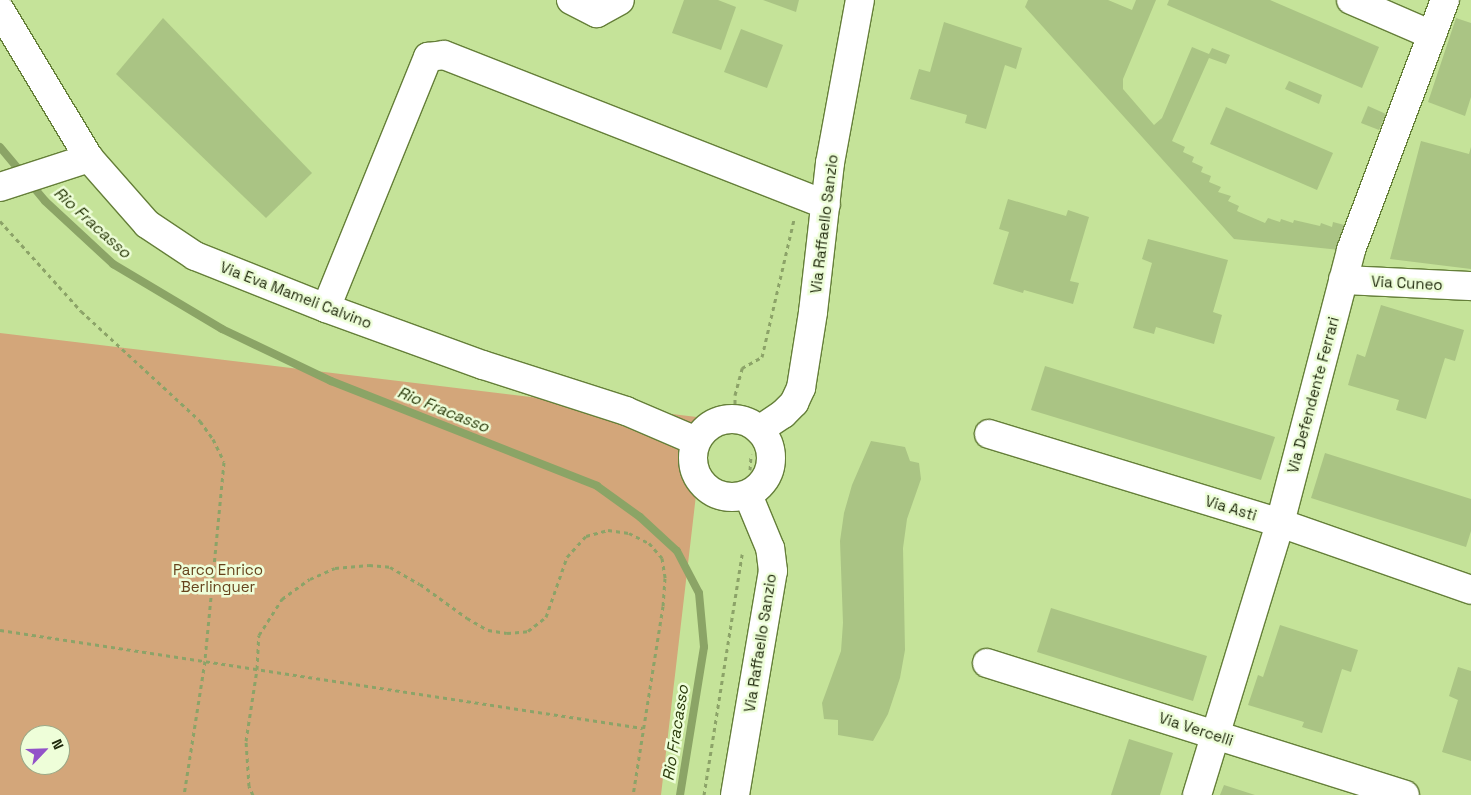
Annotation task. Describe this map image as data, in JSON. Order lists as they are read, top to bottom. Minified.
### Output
{"streets":{"street":["Via Raffaello Sanzio","Via Cuneo","Via Eva Mameli Calvino","Via Defendente Ferrari","Via Asti","Via Vercelli"]},"crossings":[["Via Raffaello Sanzio","Via Eva Mameli Calvino"],["Via Cuneo","Via Defendente Ferrari"],["Via Defendente Ferrari","Via Asti"],["Via Defendente Ferrari","Via Vercelli"]],"water":["Rio Fracasso"],"parks":["Parco Enrico Berlinguer"],"north":"top right"}
